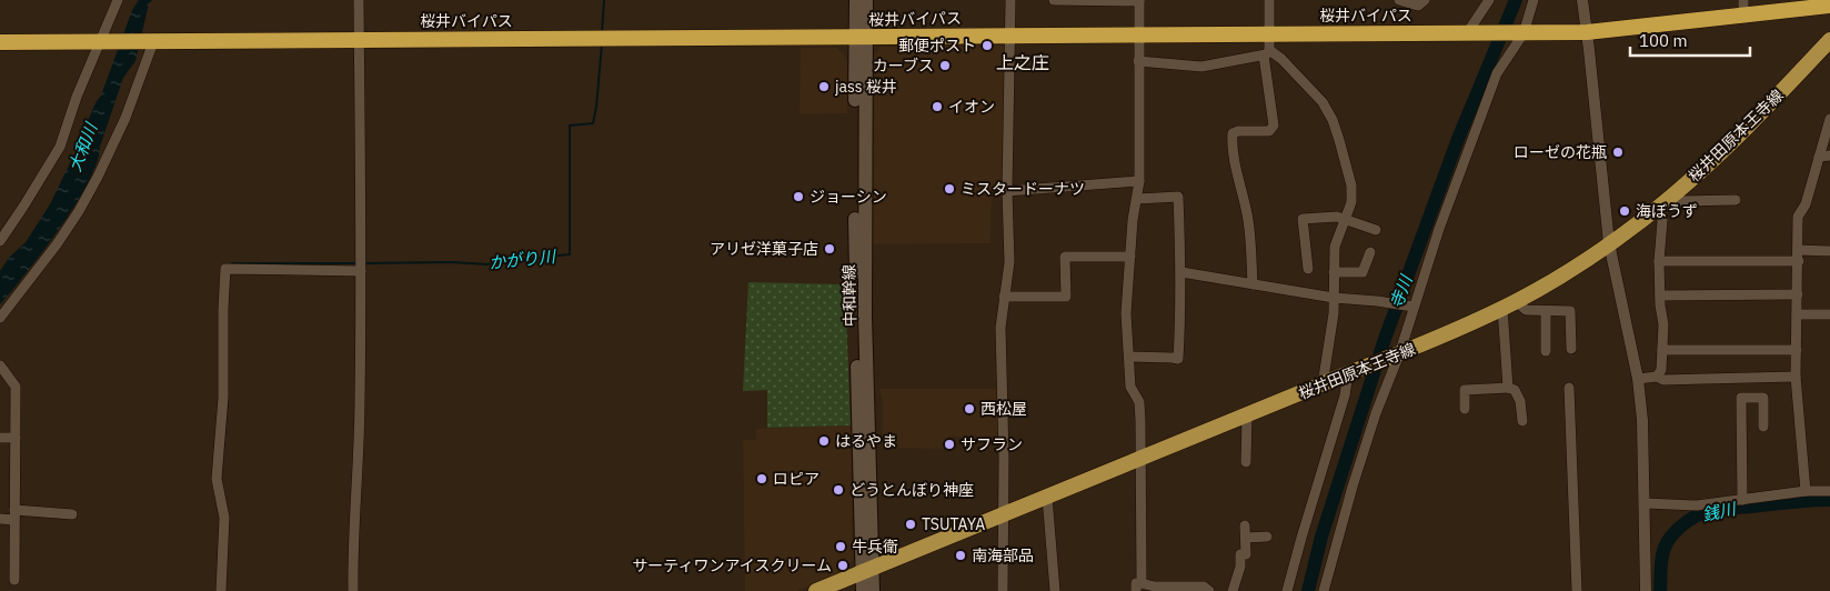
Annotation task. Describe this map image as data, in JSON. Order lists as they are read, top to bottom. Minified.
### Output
{"streets":{"highway":["桜井バイパス"],"main road":["桜井田原本王寺線","中和幹線"]},"crossings":[["桜井バイパス","中和幹線"],["桜井田原本王寺線","中和幹線"]],"districts":["上之庄"],"water":["大和川","かがり川","寺川","銭川"],"places":["郵便ポスト","カーブス","jass 桜井","イオン","ローゼの花瓶","ミスタードーナツ","ジョーシン","海ぼうず","アリゼ洋菓子店","西松屋","はるやま","サフラン","ロピア","どうとんぼり神座","TSUTAYA","牛兵衛","南海部品","サーティワンアイスクリーム"],"scale_bar":"100 m"}
